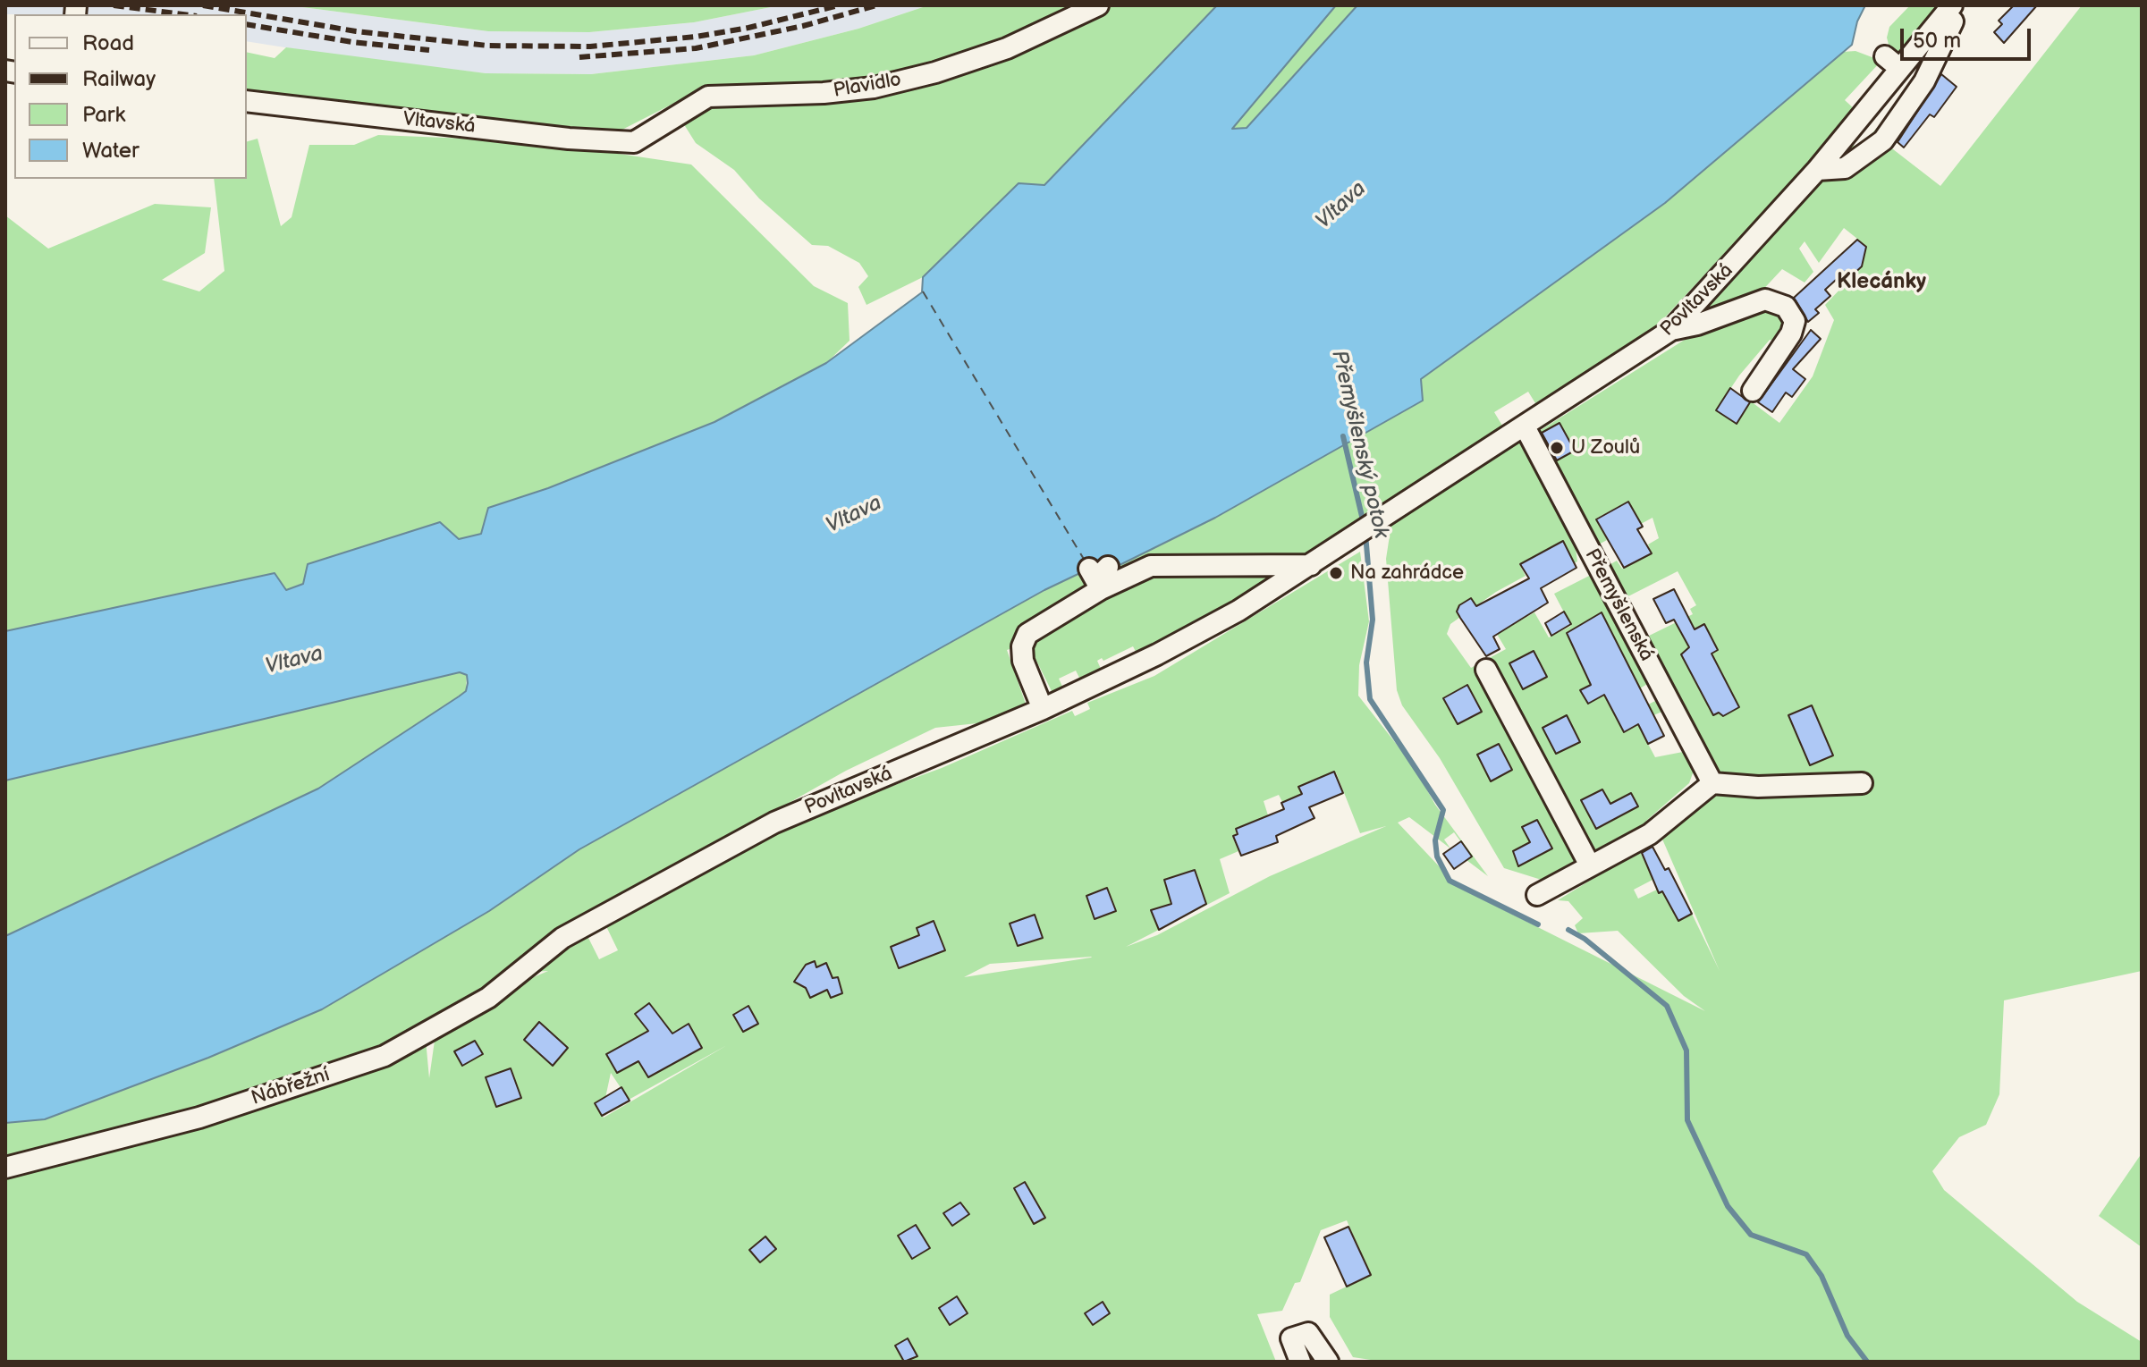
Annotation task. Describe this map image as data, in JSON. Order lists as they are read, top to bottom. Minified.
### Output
{"streets":{"street":["Plavidlo","Vltavská","Povltavská","Přemyšlenská","Nábřežní"]},"crossings":[["Plavidlo","Vltavská"],["Povltavská","Přemyšlenská"],["Povltavská","Nábřežní"]],"districts":["Klecánky"],"water":["Vltava","Přemyšlenský potok"],"places":["U Zoulů","Na zahrádce"],"legend":["Road","Railway","Park","Water"],"scale_bar":"50 m"}
